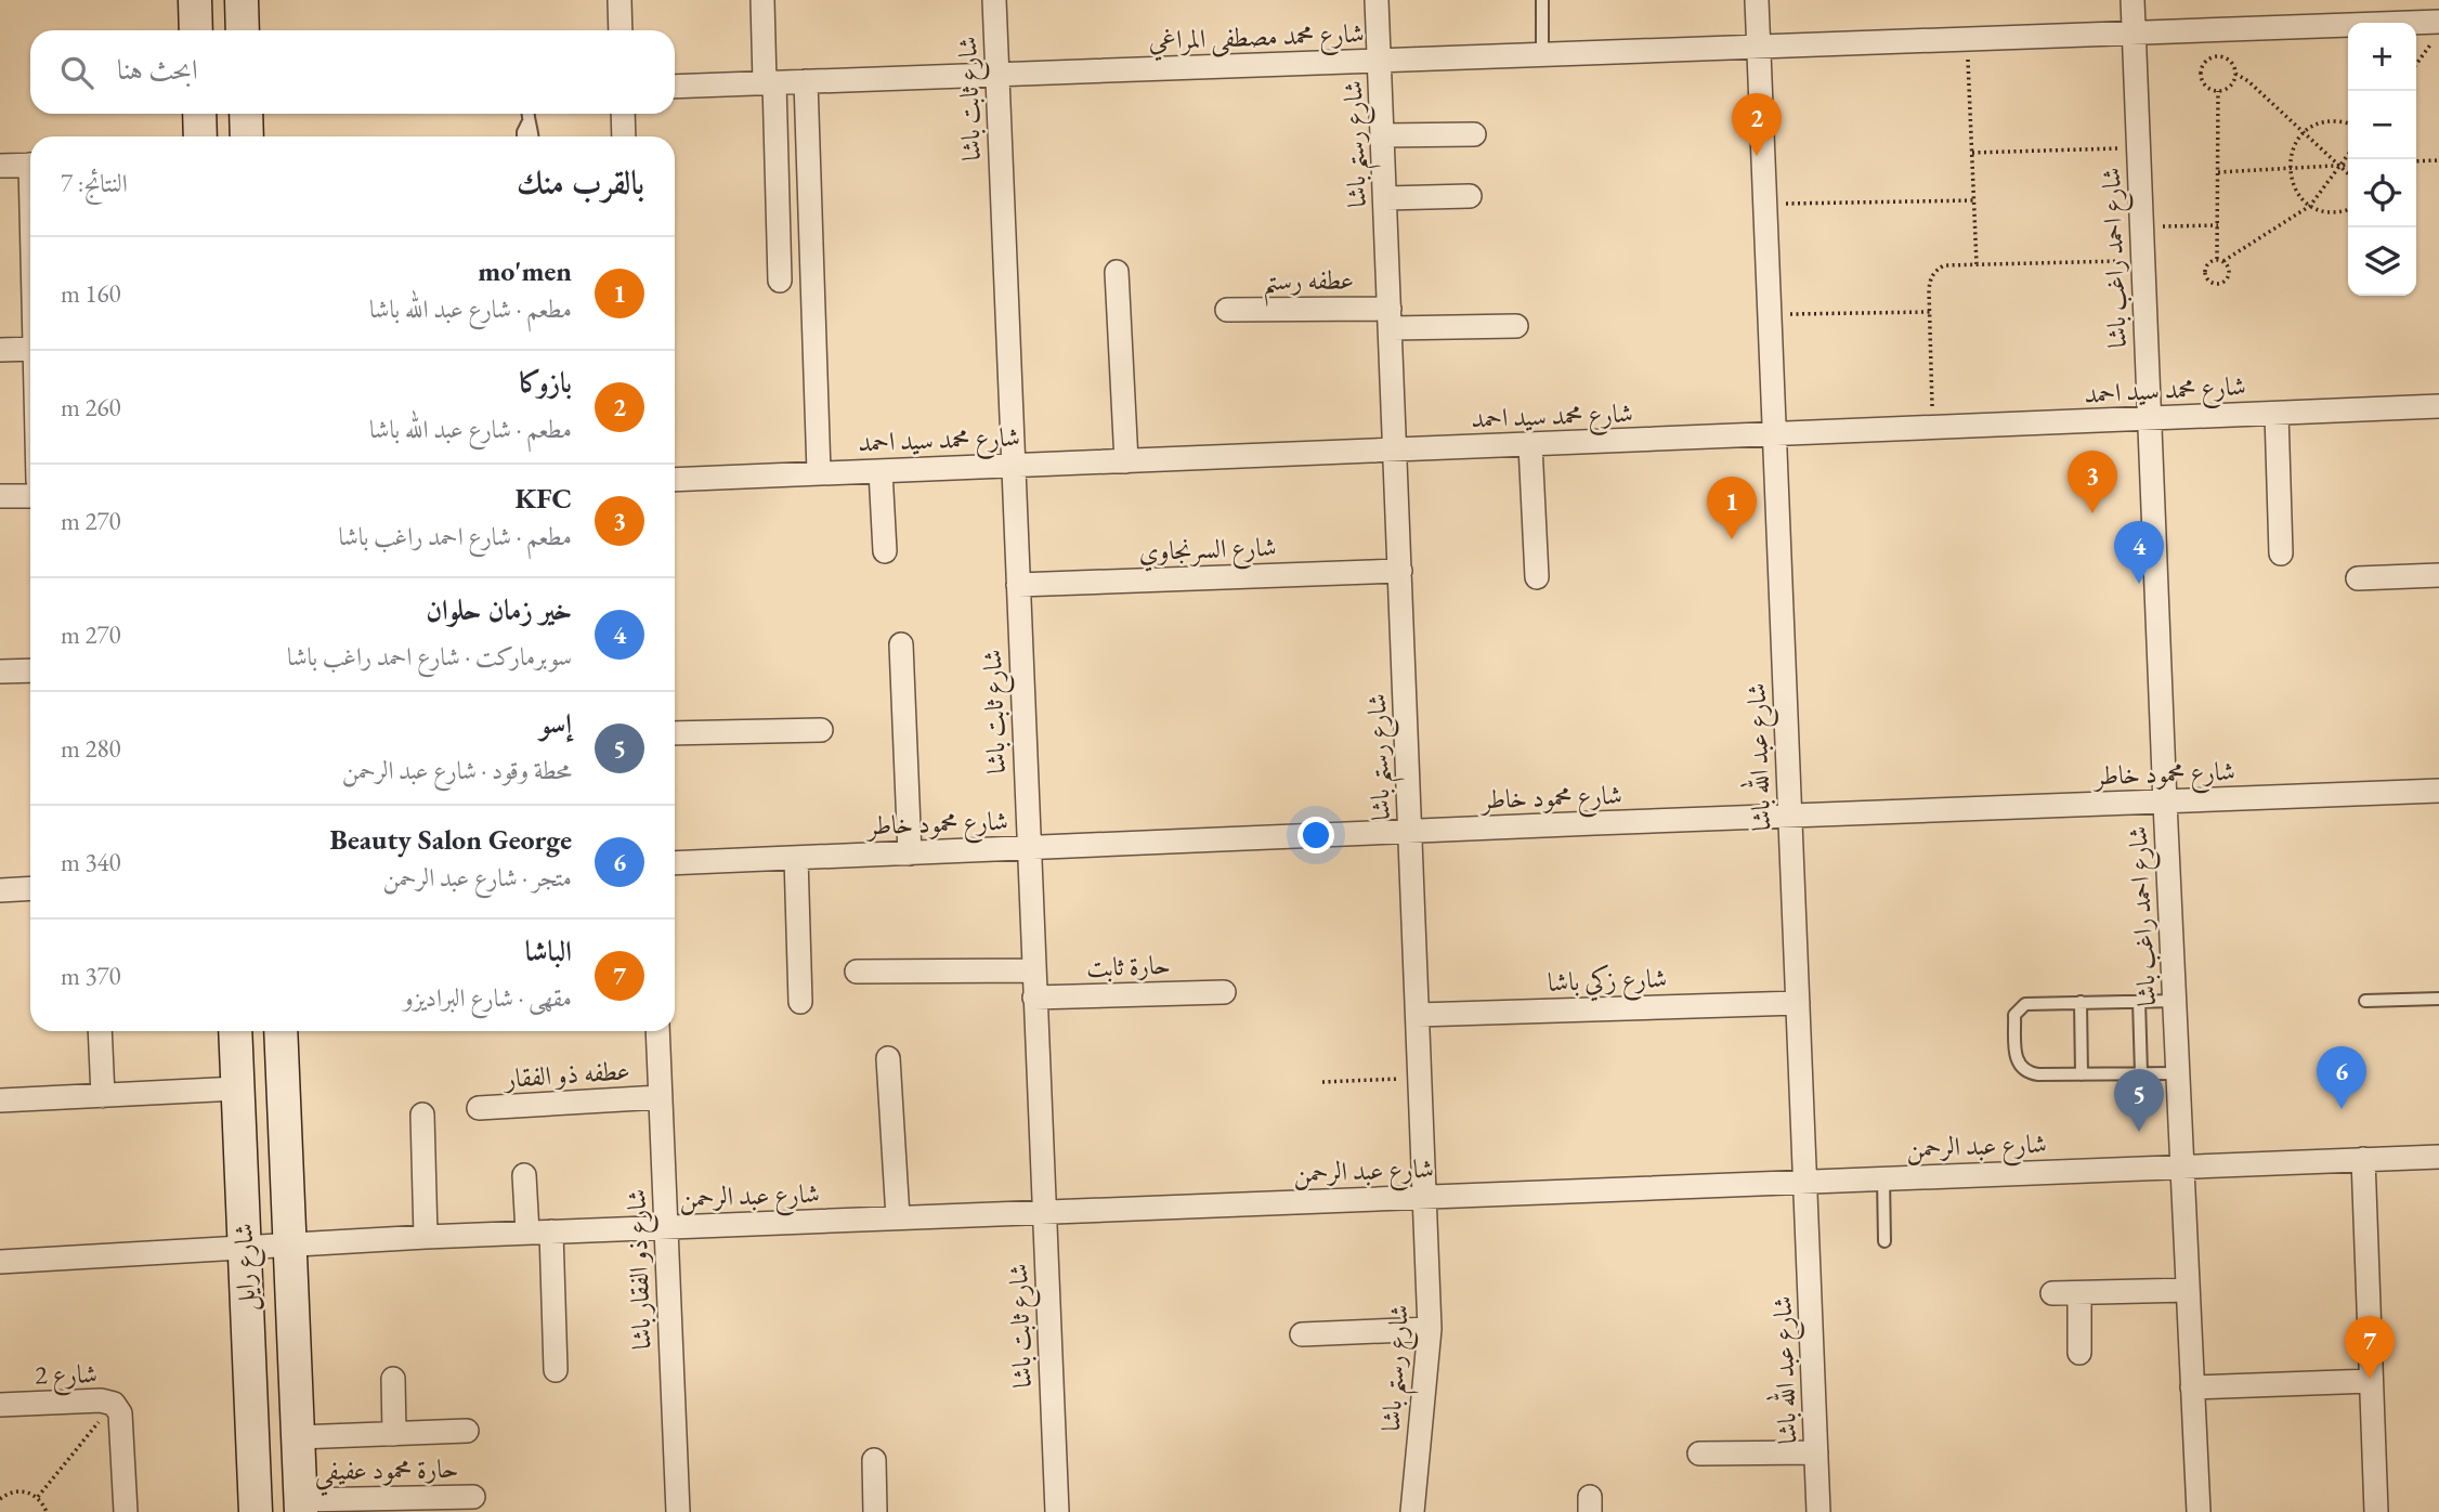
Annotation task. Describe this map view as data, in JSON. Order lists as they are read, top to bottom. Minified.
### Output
{"streets":{"street":["شارع محمد مصطفى المراغي","شارع ثابت باشا","شارع رستم باشا","شارع احمد راغب باشا","عطفه رستم","شارع محمد سيد احمد","شارع السرنجاوي","شارع عبد الله باشا","شارع محمود خاطر","حارة ثابت","شارع زكي باشا","عطفه ذو الفقار","شارع عبد الرحمن","شارع رايل","شارع ذو الفقار باشا","شارع 2","حارة محمود عفيفي"]},"crossings":[["شارع محمد مصطفى المراغي","شارع ثابت باشا"],["شارع محمد مصطفى المراغي","شارع رستم باشا"],["شارع محمد مصطفى المراغي","شارع احمد راغب باشا"],["شارع محمد مصطفى المراغي","شارع عبد الله باشا"],["شارع ثابت باشا","شارع محمد سيد احمد"],["شارع ثابت باشا","شارع السرنجاوي"],["شارع ثابت باشا","شارع محمود خاطر"],["شارع ثابت باشا","حارة ثابت"],["شارع ثابت باشا","شارع عبد الرحمن"],["شارع رستم باشا","عطفه رستم"],["شارع رستم باشا","شارع محمد سيد احمد"],["شارع رستم باشا","شارع السرنجاوي"],["شارع رستم باشا","شارع محمود خاطر"],["شارع رستم باشا","شارع زكي باشا"],["شارع رستم باشا","شارع عبد الرحمن"],["شارع احمد راغب باشا","شارع محمد سيد احمد"],["شارع احمد راغب باشا","شارع محمود خاطر"],["شارع احمد راغب باشا","شارع عبد الرحمن"],["شارع محمد سيد احمد","شارع عبد الله باشا"],["شارع عبد الله باشا","شارع محمود خاطر"],["شارع عبد الله باشا","شارع زكي باشا"],["شارع عبد الله باشا","شارع عبد الرحمن"],["عطفه ذو الفقار","شارع ذو الفقار باشا"],["شارع عبد الرحمن","شارع رايل"],["شارع عبد الرحمن","شارع ذو الفقار باشا"],["شارع رايل","حارة محمود عفيفي"]],"page":{"map_buttons":["+","−"],"search":"ابحث هنا","pins":["2","3","1","4","6","5","7"],"heading":["بالقرب منك","النتائج: 7"],"list":[{"mark":"1","name":"mo'men","note":"مطعم · شارع عبد الله باشا","value":"160 m"},{"mark":"2","name":"بازوكا","note":"مطعم · شارع عبد الله باشا","value":"260 m"},{"mark":"3","name":"KFC","note":"مطعم · شارع احمد راغب باشا","value":"270 m"},{"mark":"4","name":"خير زمان حلوان","note":"سوبرماركت · شارع احمد راغب باشا","value":"270 m"},{"mark":"5","name":"إسو","note":"محطة وقود · شارع عبد الرحمن","value":"280 m"},{"mark":"6","name":"Beauty Salon George","note":"متجر · شارع عبد الرحمن","value":"340 m"},{"mark":"7","name":"الباشا","note":"مقهى · شارع البراديزو","value":"370 m"}]}}
